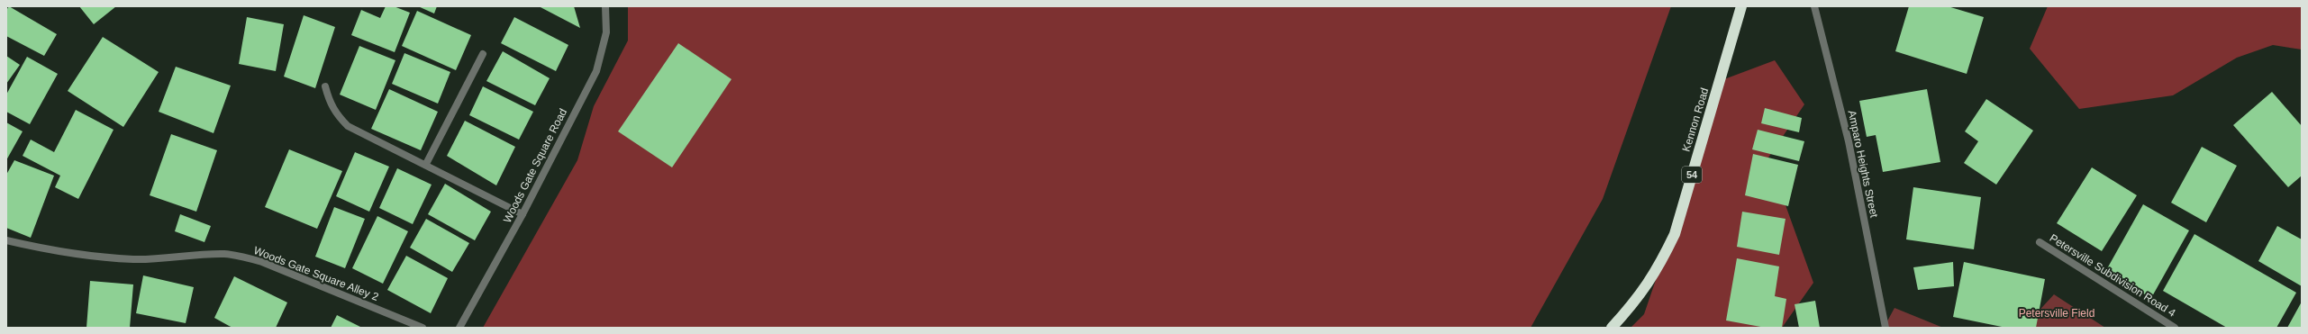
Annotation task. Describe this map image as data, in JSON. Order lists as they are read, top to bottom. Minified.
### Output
{"streets":{"highway":["Kennon Road","54"],"street":["Amparo Heights Street","Woods Gate Square Road","Woods Gate Square Alley 2","Petersville Subdivision Road 4"]},"parks":["Petersville Field"]}
